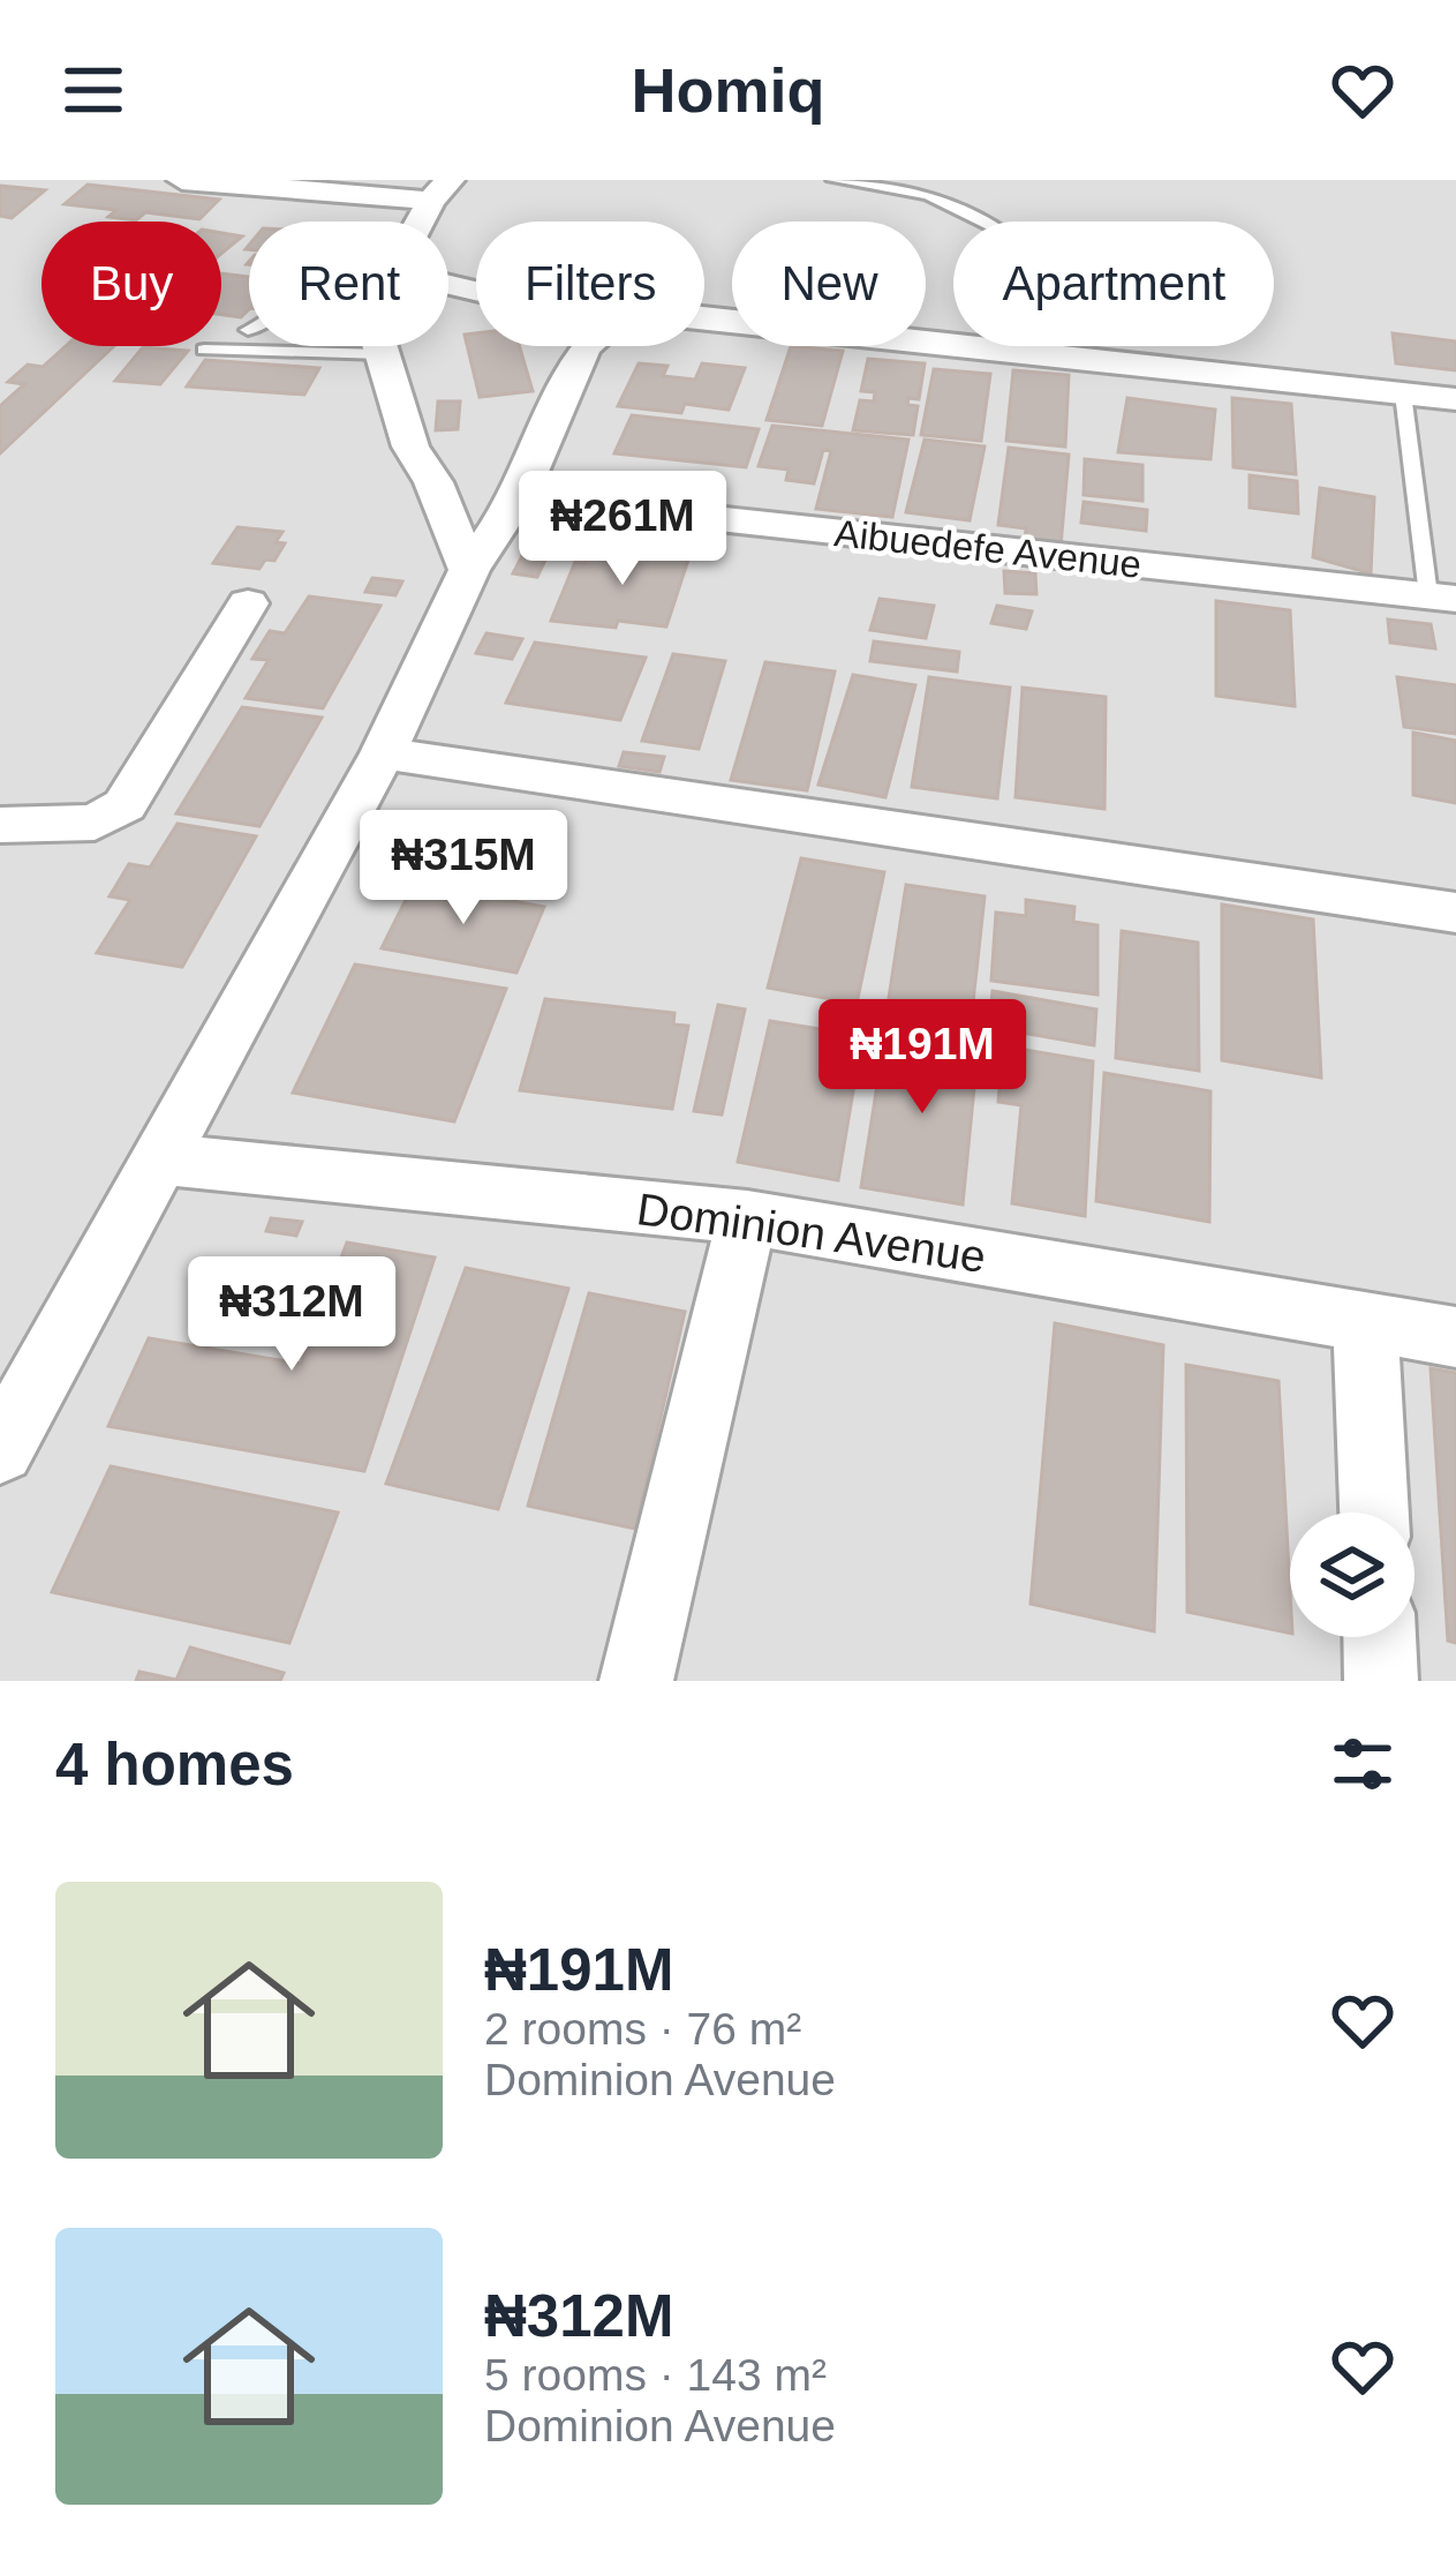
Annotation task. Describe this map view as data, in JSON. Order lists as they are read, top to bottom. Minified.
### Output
{"streets":{"street":["Aibuedefe Avenue","Dominion Avenue"]},"page":{"header":"Homiq","chip":["Buy","Rent","Filters","New","Apartment"],"price":["₦261M","₦315M","₦191M","₦312M"],"heading":"4 homes","list":[{"name":"₦191M","note":"2 rooms · 76 m² · Dominion Avenue"},{"name":"₦312M","note":"5 rooms · 143 m² · Dominion Avenue"}]}}
